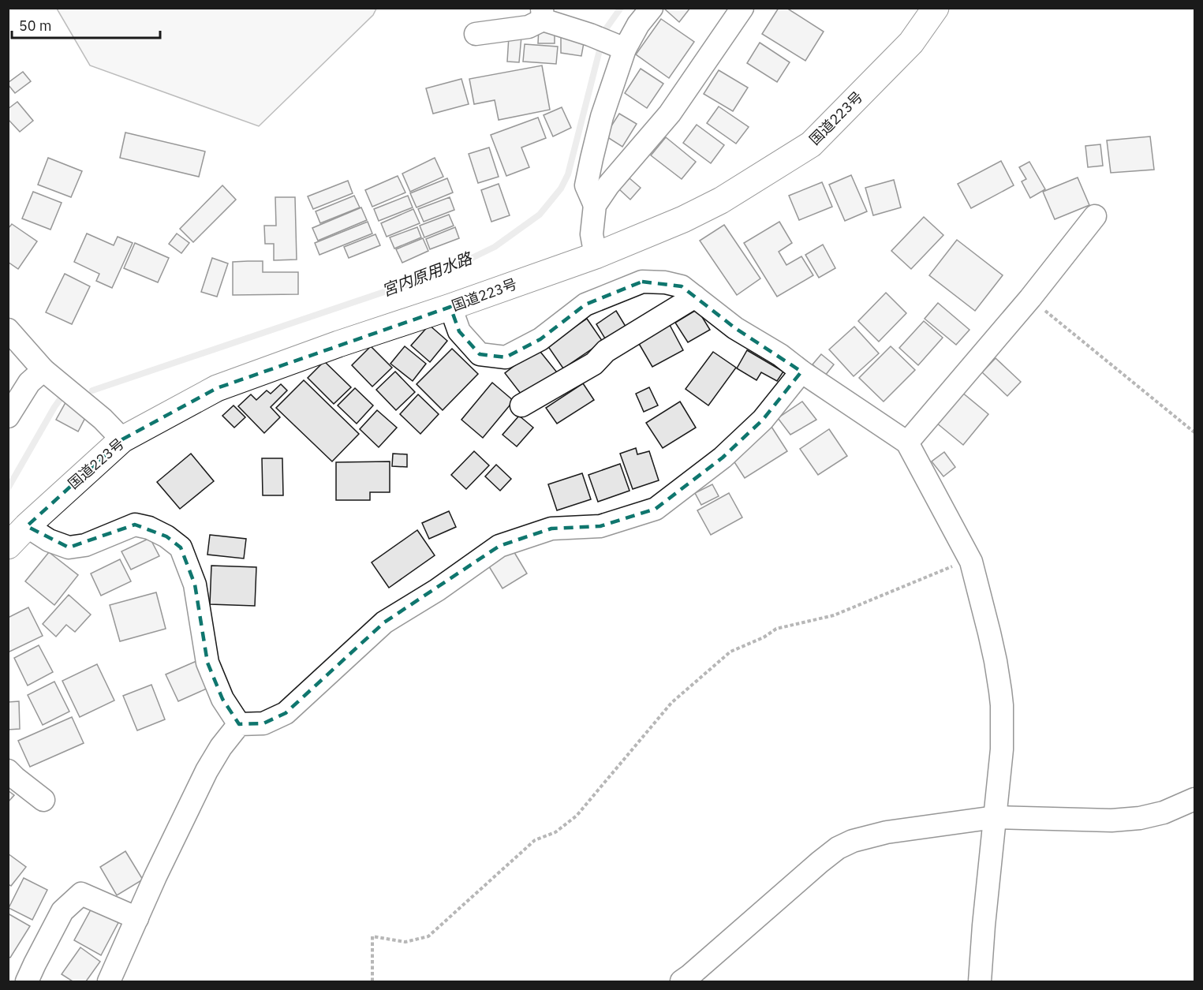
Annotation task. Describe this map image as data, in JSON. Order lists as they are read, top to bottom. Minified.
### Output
{"streets":{"highway":["国道223号"]},"water":["宮内原用水路"],"scale_bar":"50 m"}
